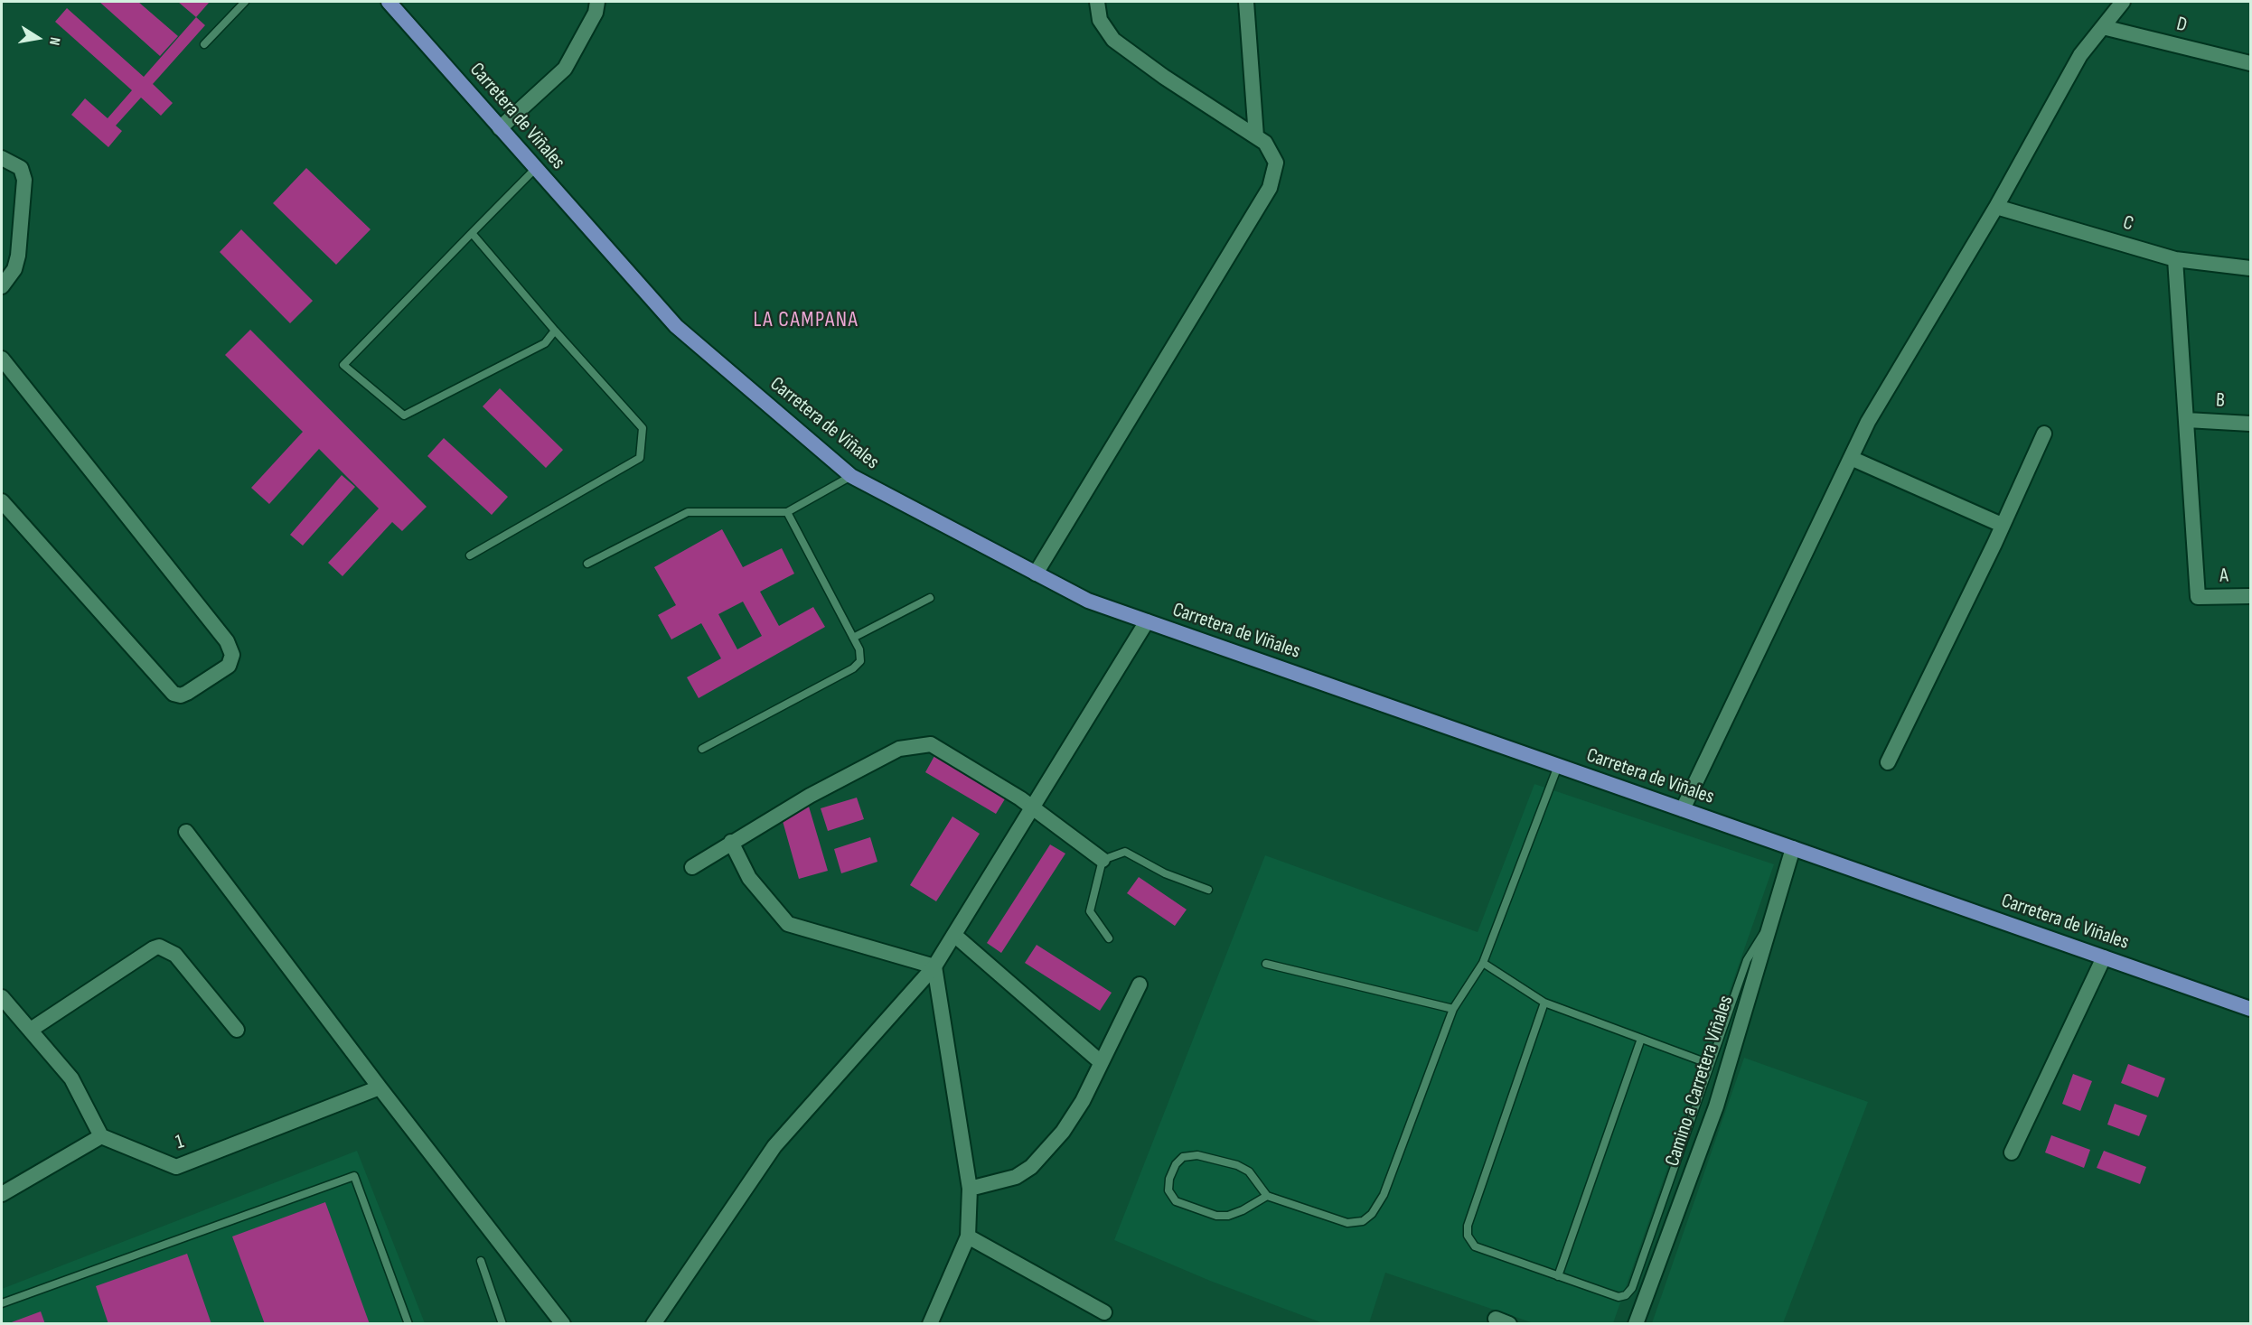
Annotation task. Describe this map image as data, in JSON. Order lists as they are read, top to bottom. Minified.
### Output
{"streets":{"main road":["Carretera de Viñales"],"street":["D","C","B","A","Camino a Carretera Viñales","1"]},"crossings":[["Carretera de Viñales","Camino a Carretera Viñales"],["B","A"]],"districts":["LA CAMPANA"],"north":"right"}
